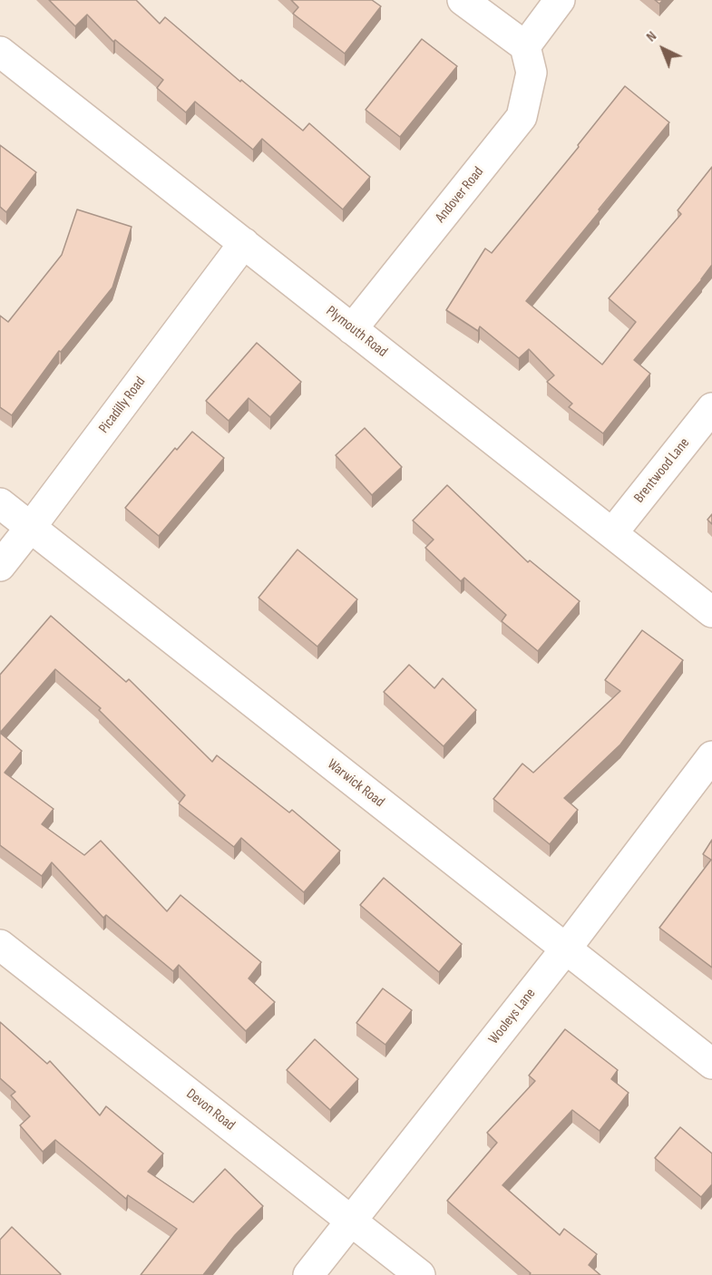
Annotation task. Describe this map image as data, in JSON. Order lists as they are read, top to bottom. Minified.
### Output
{"streets":{"street":["Andover Road","Plymouth Road","Picadilly Road","Brentwood Lane","Warwick Road","Wooleys Lane","Devon Road"]},"crossings":[["Andover Road","Plymouth Road"],["Plymouth Road","Picadilly Road"],["Plymouth Road","Brentwood Lane"],["Picadilly Road","Warwick Road"],["Warwick Road","Wooleys Lane"],["Wooleys Lane","Devon Road"]],"north":"top left"}
